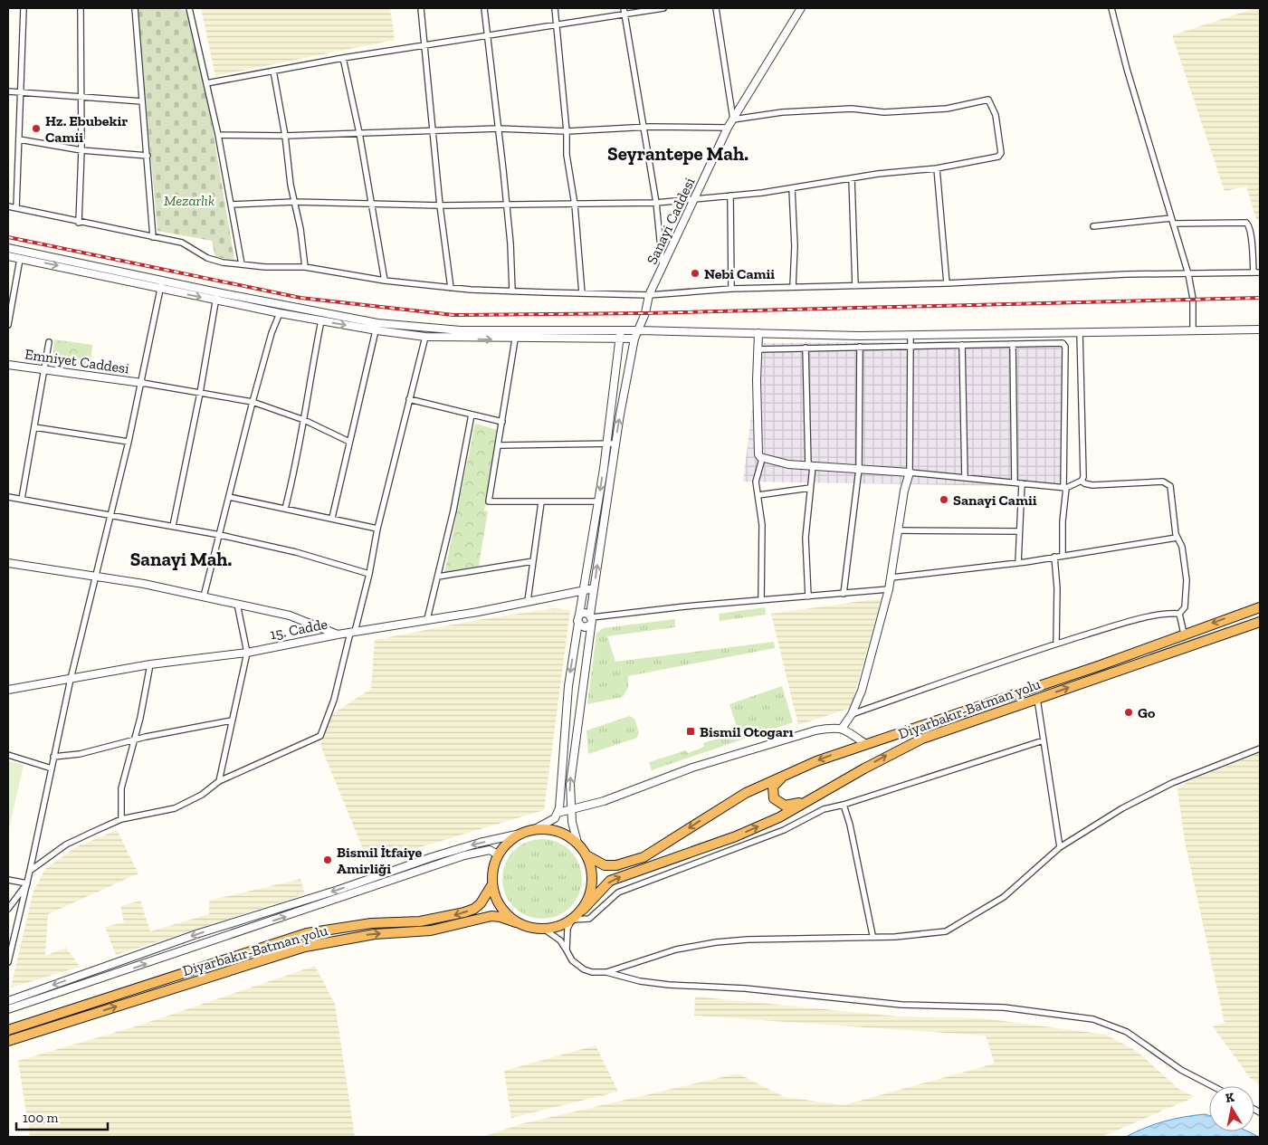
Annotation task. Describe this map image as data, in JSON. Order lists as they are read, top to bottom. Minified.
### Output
{"streets":{"highway":["Diyarbakır-Batman yolu"],"street":["Sanayi Caddesi","Emniyet Caddesi","15. Cadde"]},"crossings":[["Sanayi Caddesi","15. Cadde"],["Sanayi Caddesi","Diyarbakır-Batman yolu"]],"districts":["Seyrantepe Mah.","Sanayi Mah."],"parks":["Mezarlık"],"places":{"other":["Hz. Ebubekir Camii","Nebi Camii","Sanayi Camii","Go","Bismil İtfaiye Amirliği"],"transit":["Bismil Otogarı"]},"scale_bar":"100 m","north":"top"}
